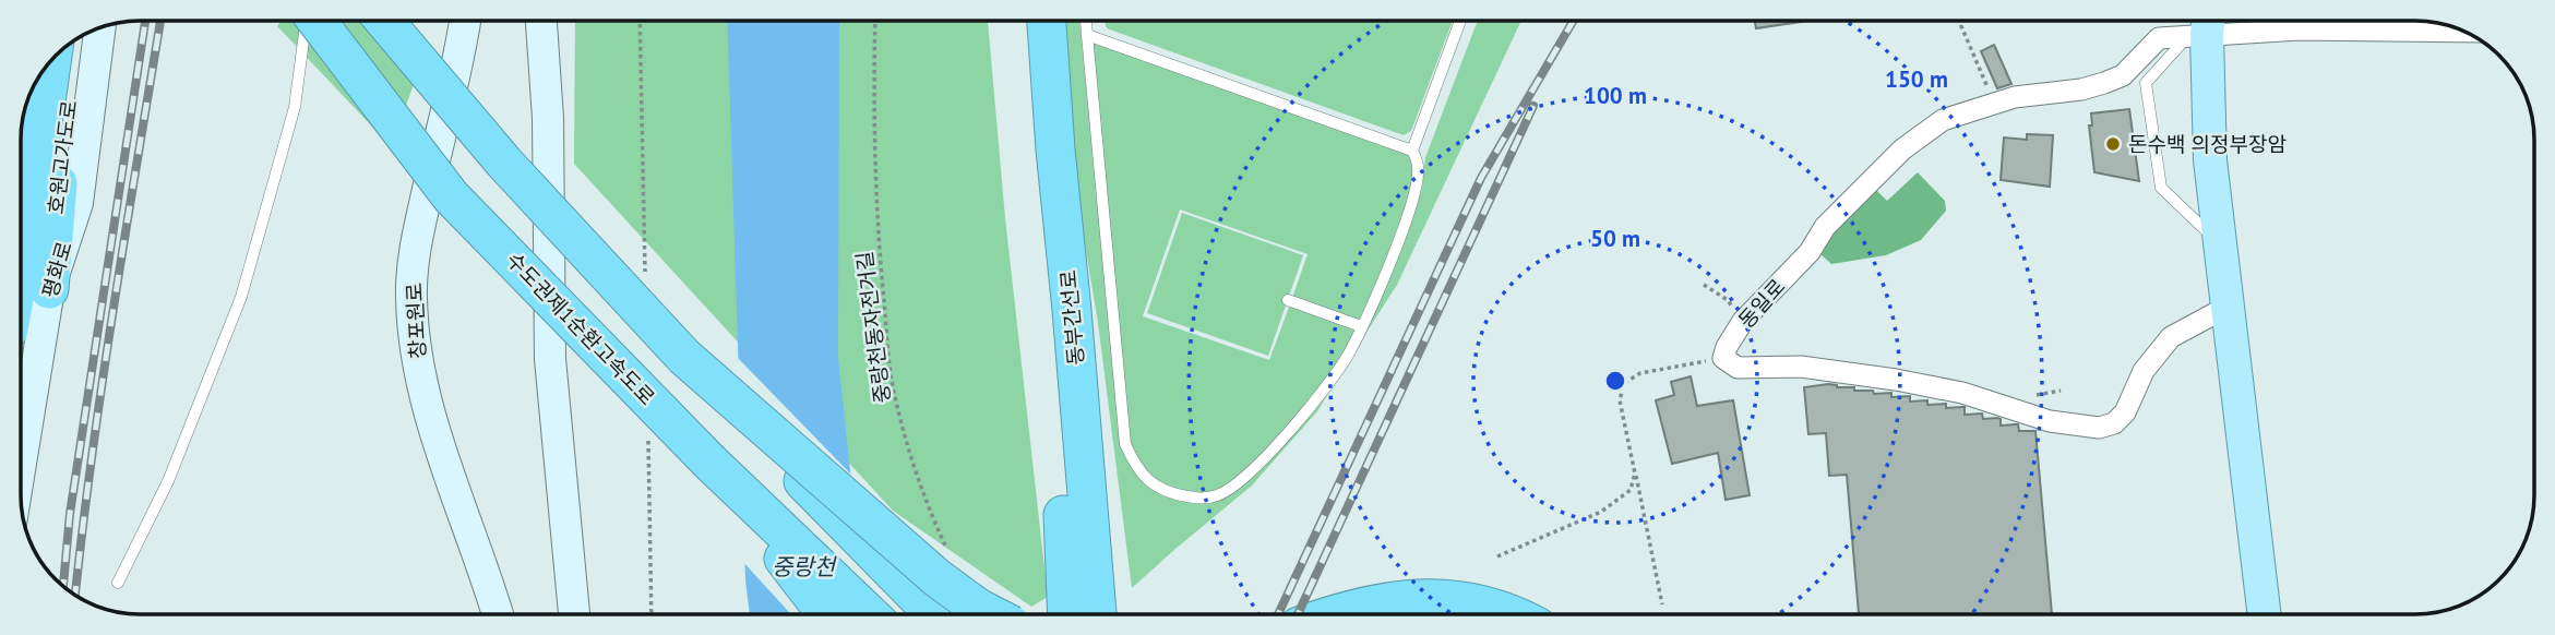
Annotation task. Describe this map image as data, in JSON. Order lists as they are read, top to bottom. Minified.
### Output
{"streets":{"highway":["호원고가도로","동부간선로","수도권제1순환고속도로"],"street":["평화로","동일로","창포원로"],"path":["중랑천동자전거길"]},"crossings":[["호원고가도로","평화로"]],"water":["중랑천"],"places":["돈수백 의정부장암"],"rings":["150 m","100 m","50 m"]}
